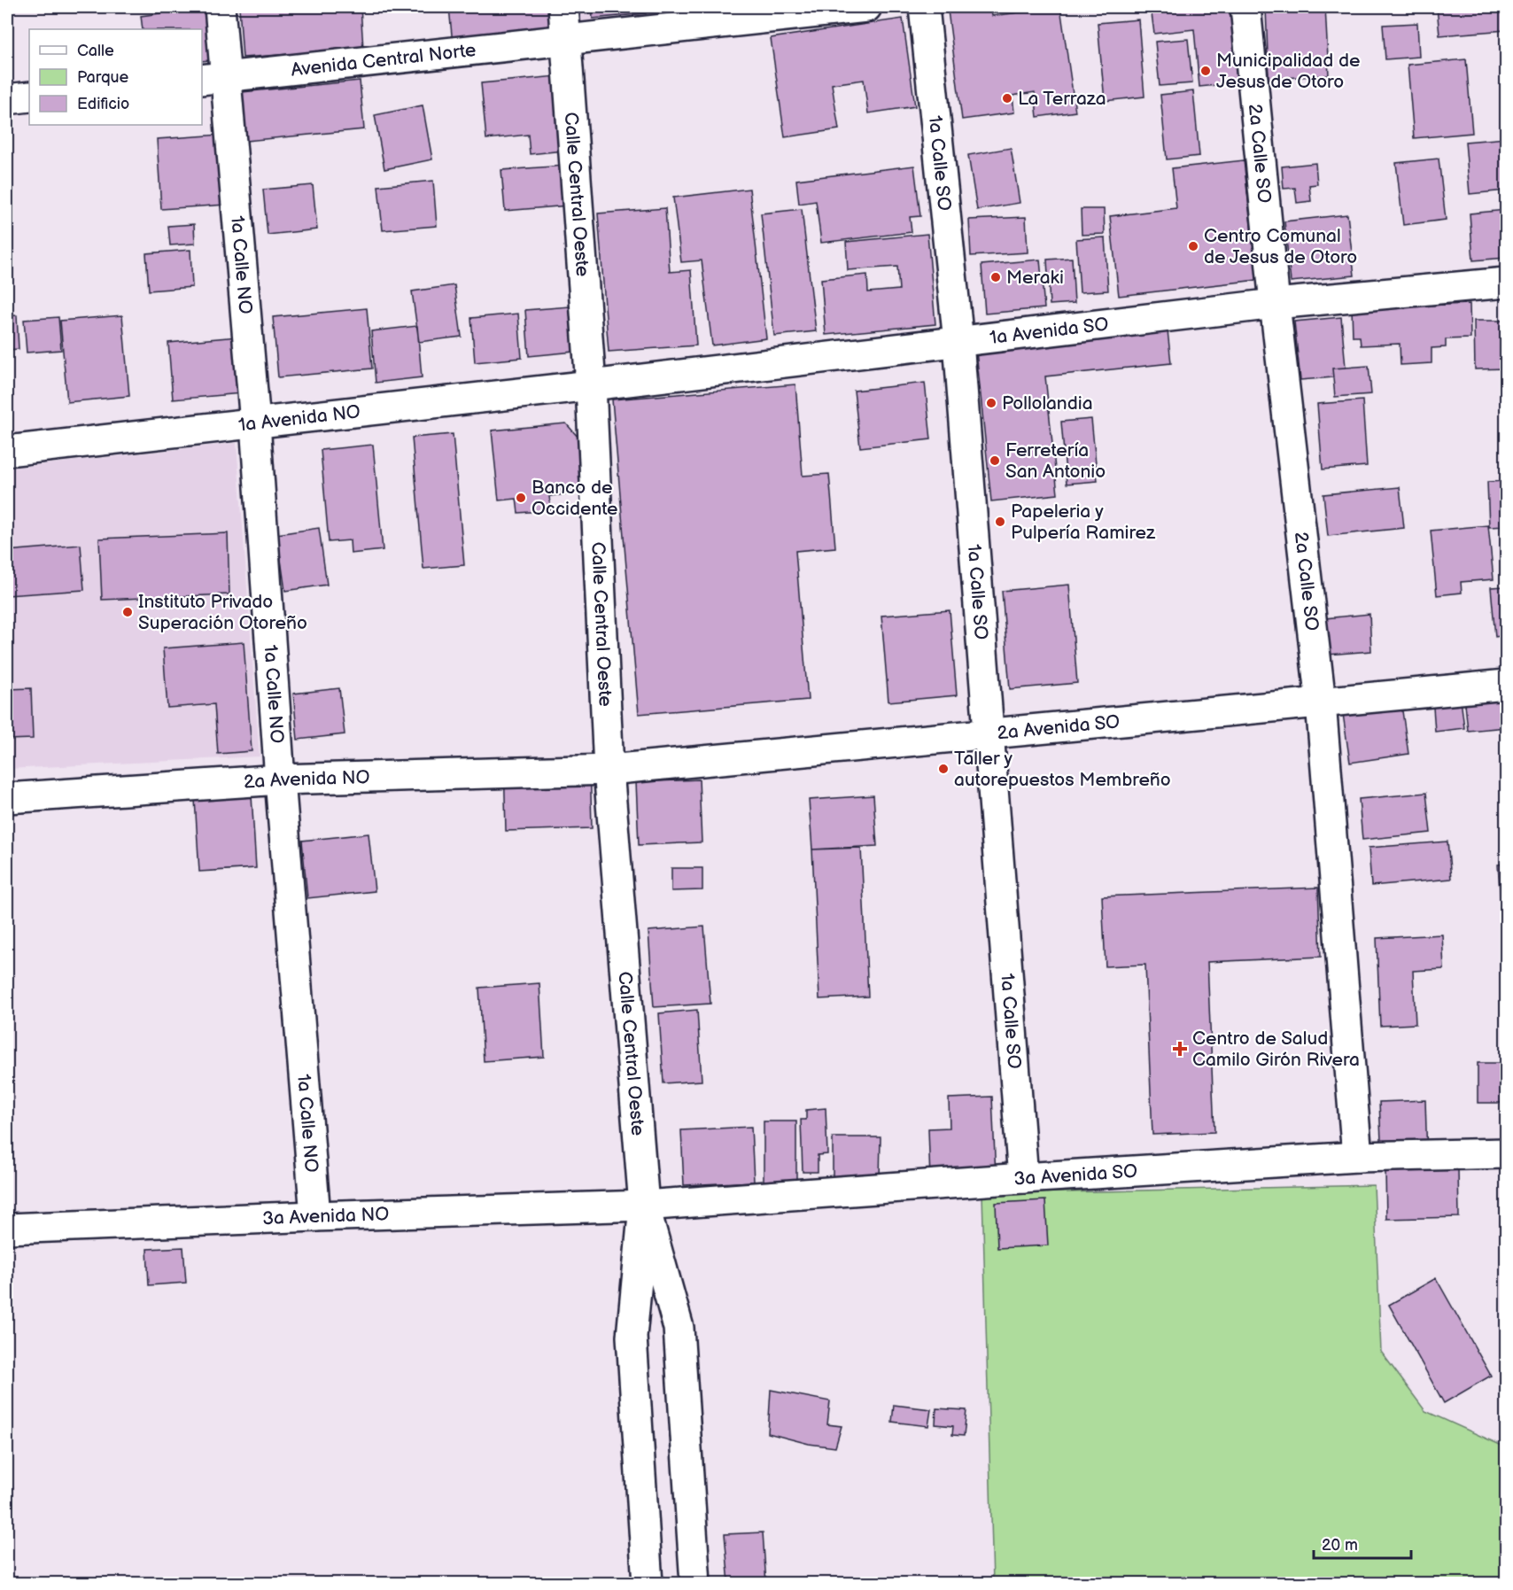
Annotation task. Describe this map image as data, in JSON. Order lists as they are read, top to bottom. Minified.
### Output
{"streets":{"street":["Avenida Central Norte","2a Calle SO","1a Calle SO","Calle Central Oeste","1a Calle NO","1a Avenida SO","1a Avenida NO","2a Avenida SO","2a Avenida NO","3a Avenida SO","3a Avenida NO"]},"crossings":[["Avenida Central Norte","Calle Central Oeste"],["Avenida Central Norte","1a Calle NO"],["2a Calle SO","1a Avenida SO"],["2a Calle SO","2a Avenida SO"],["2a Calle SO","3a Avenida SO"],["1a Calle SO","1a Avenida SO"],["1a Calle SO","2a Avenida SO"],["1a Calle SO","3a Avenida SO"],["Calle Central Oeste","1a Avenida SO"],["Calle Central Oeste","1a Avenida NO"],["Calle Central Oeste","2a Avenida SO"],["Calle Central Oeste","2a Avenida NO"],["Calle Central Oeste","3a Avenida SO"],["Calle Central Oeste","3a Avenida NO"],["1a Calle NO","1a Avenida NO"],["1a Calle NO","2a Avenida NO"],["1a Calle NO","3a Avenida NO"],["1a Avenida SO","1a Avenida NO"],["2a Avenida SO","2a Avenida NO"],["3a Avenida SO","3a Avenida NO"]],"places":{"other":["Municipalidad de Jesus de Otoro","La Terraza","Centro Comunal de Jesus de Otoro","Meraki","Pollolandia","Ferretería San Antonio","Banco de Occidente","Papeleria y Pulpería Ramirez","Instituto Privado Superación Otoreño","Taller y autorepuestos Membreño"],"health":["Centro de Salud Camilo Girón Rivera"]},"legend":["Calle","Parque","Edificio"],"scale_bar":"20 m"}
